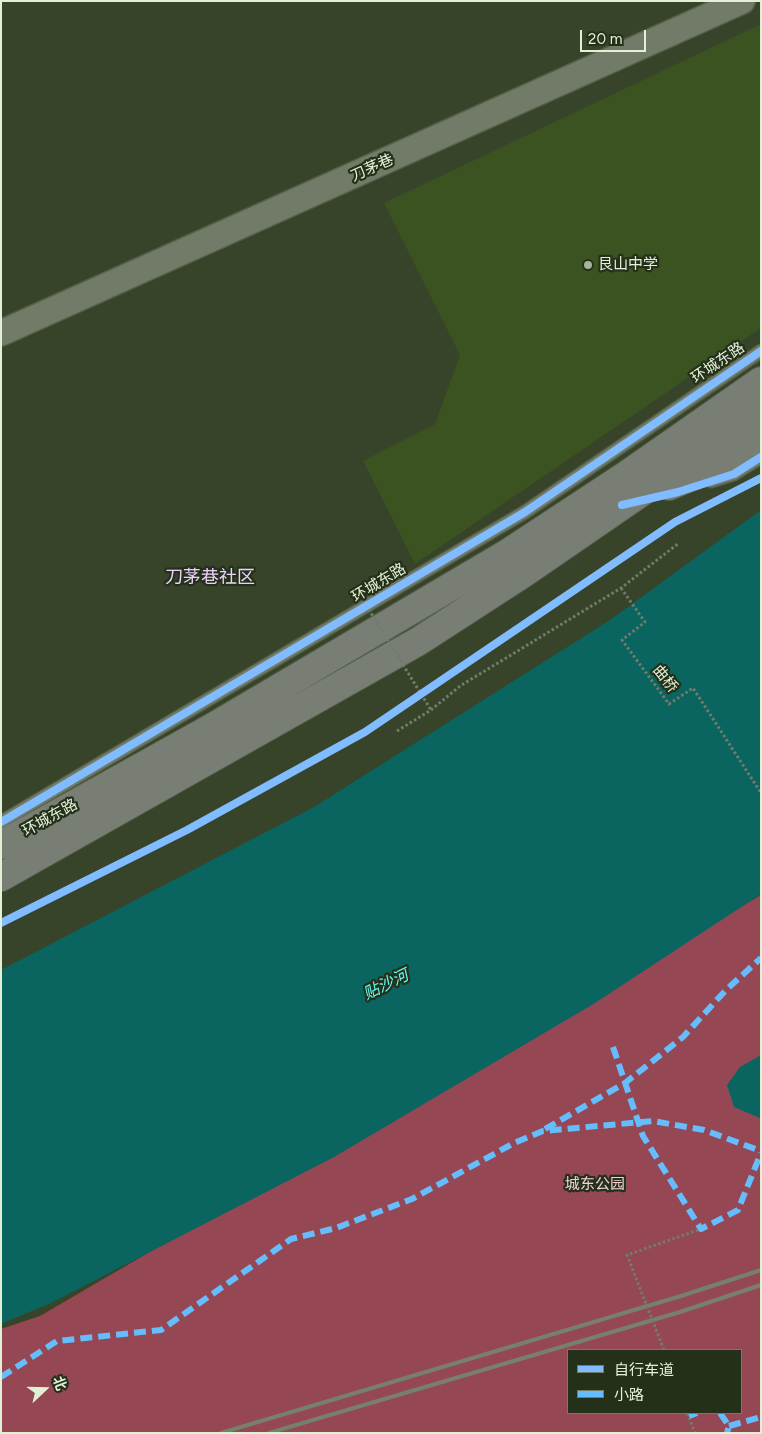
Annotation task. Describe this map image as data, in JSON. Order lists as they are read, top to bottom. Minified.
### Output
{"streets":{"main road":["环城东路"],"street":["刀茅巷"],"path":["曲桥"]},"districts":["刀茅巷社区"],"water":["贴沙河"],"parks":["城东公园"],"places":["艮山中学"],"legend":["自行车道","小路"],"scale_bar":"20 m","north":"right"}
